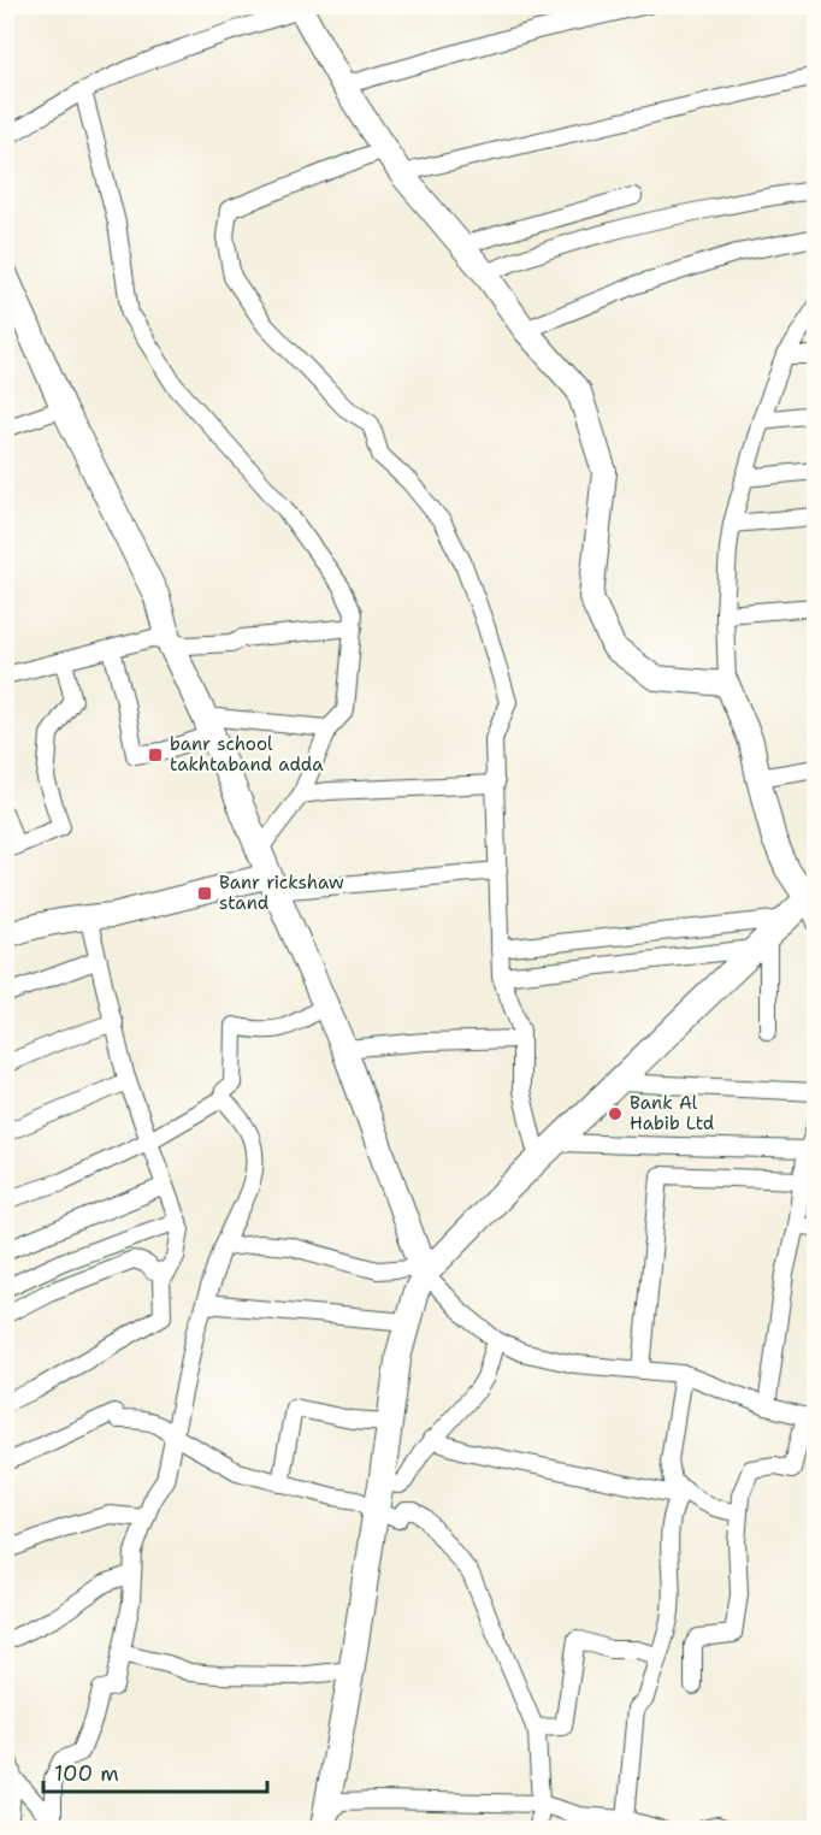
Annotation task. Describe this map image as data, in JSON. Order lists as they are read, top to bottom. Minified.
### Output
{"places":{"transit":["banr school takhtaband adda","Banr rickshaw stand"],"other":["Bank Al Habib Ltd"]},"scale_bar":"100 m"}
